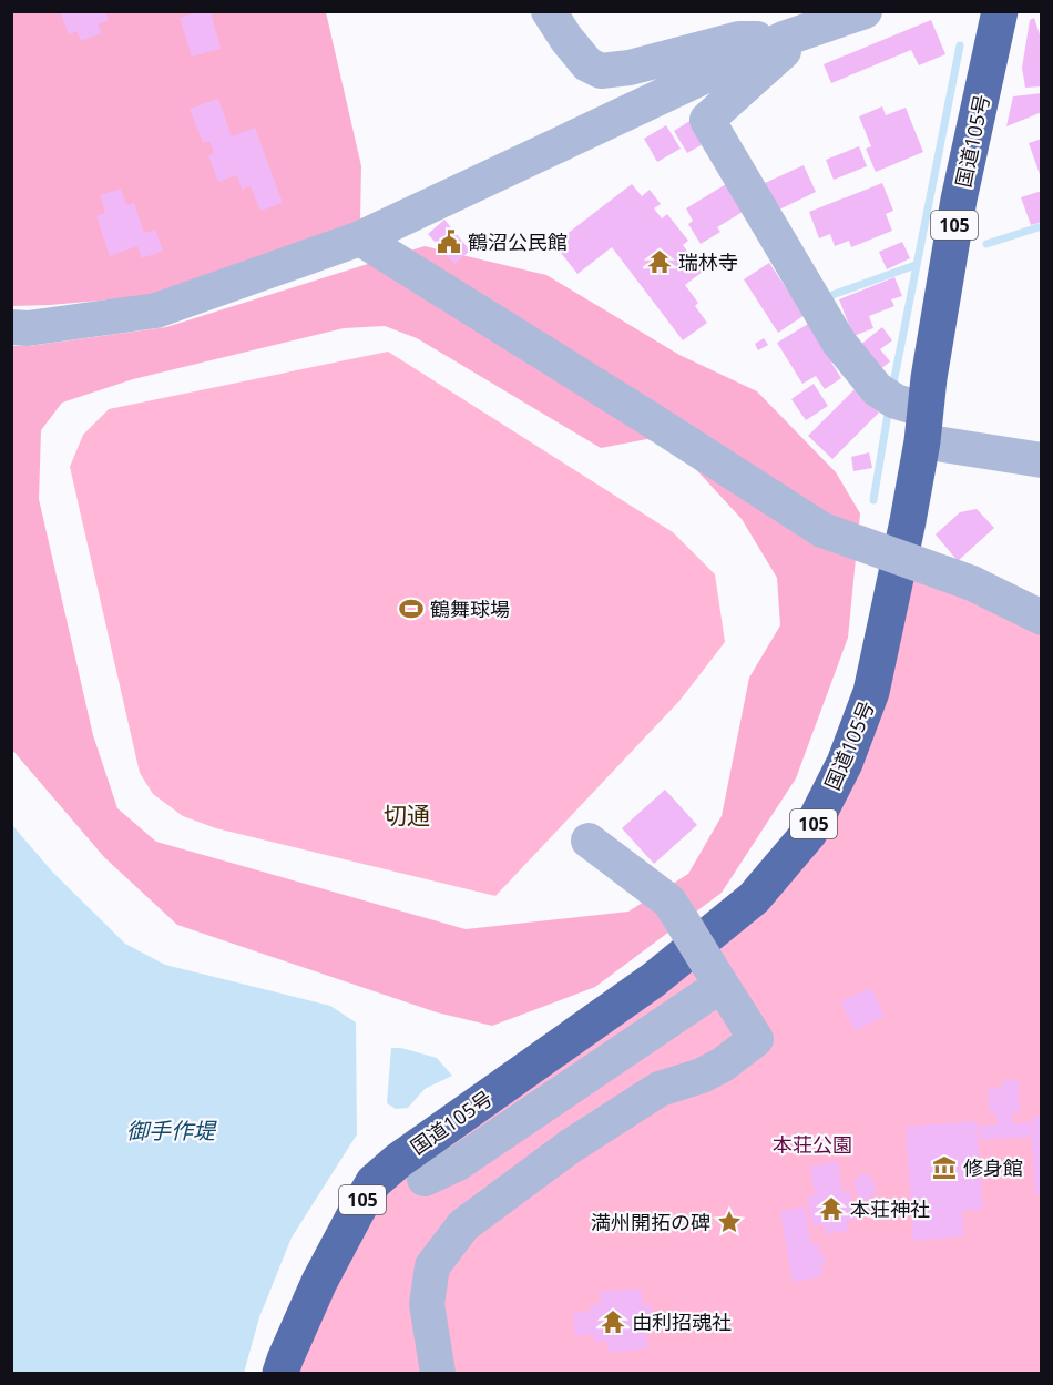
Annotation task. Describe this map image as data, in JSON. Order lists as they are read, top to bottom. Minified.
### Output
{"streets":{"highway":["国道105号","105"]},"districts":["切通"],"water":["御手作堤"],"parks":["本荘公園"],"places":{"public building":["鶴沼公民館"],"temple":["瑞林寺","本荘神社","由利招魂社"],"sports":["鶴舞球場"],"museum":["修身館"],"place":["満州開拓の碑"]}}
